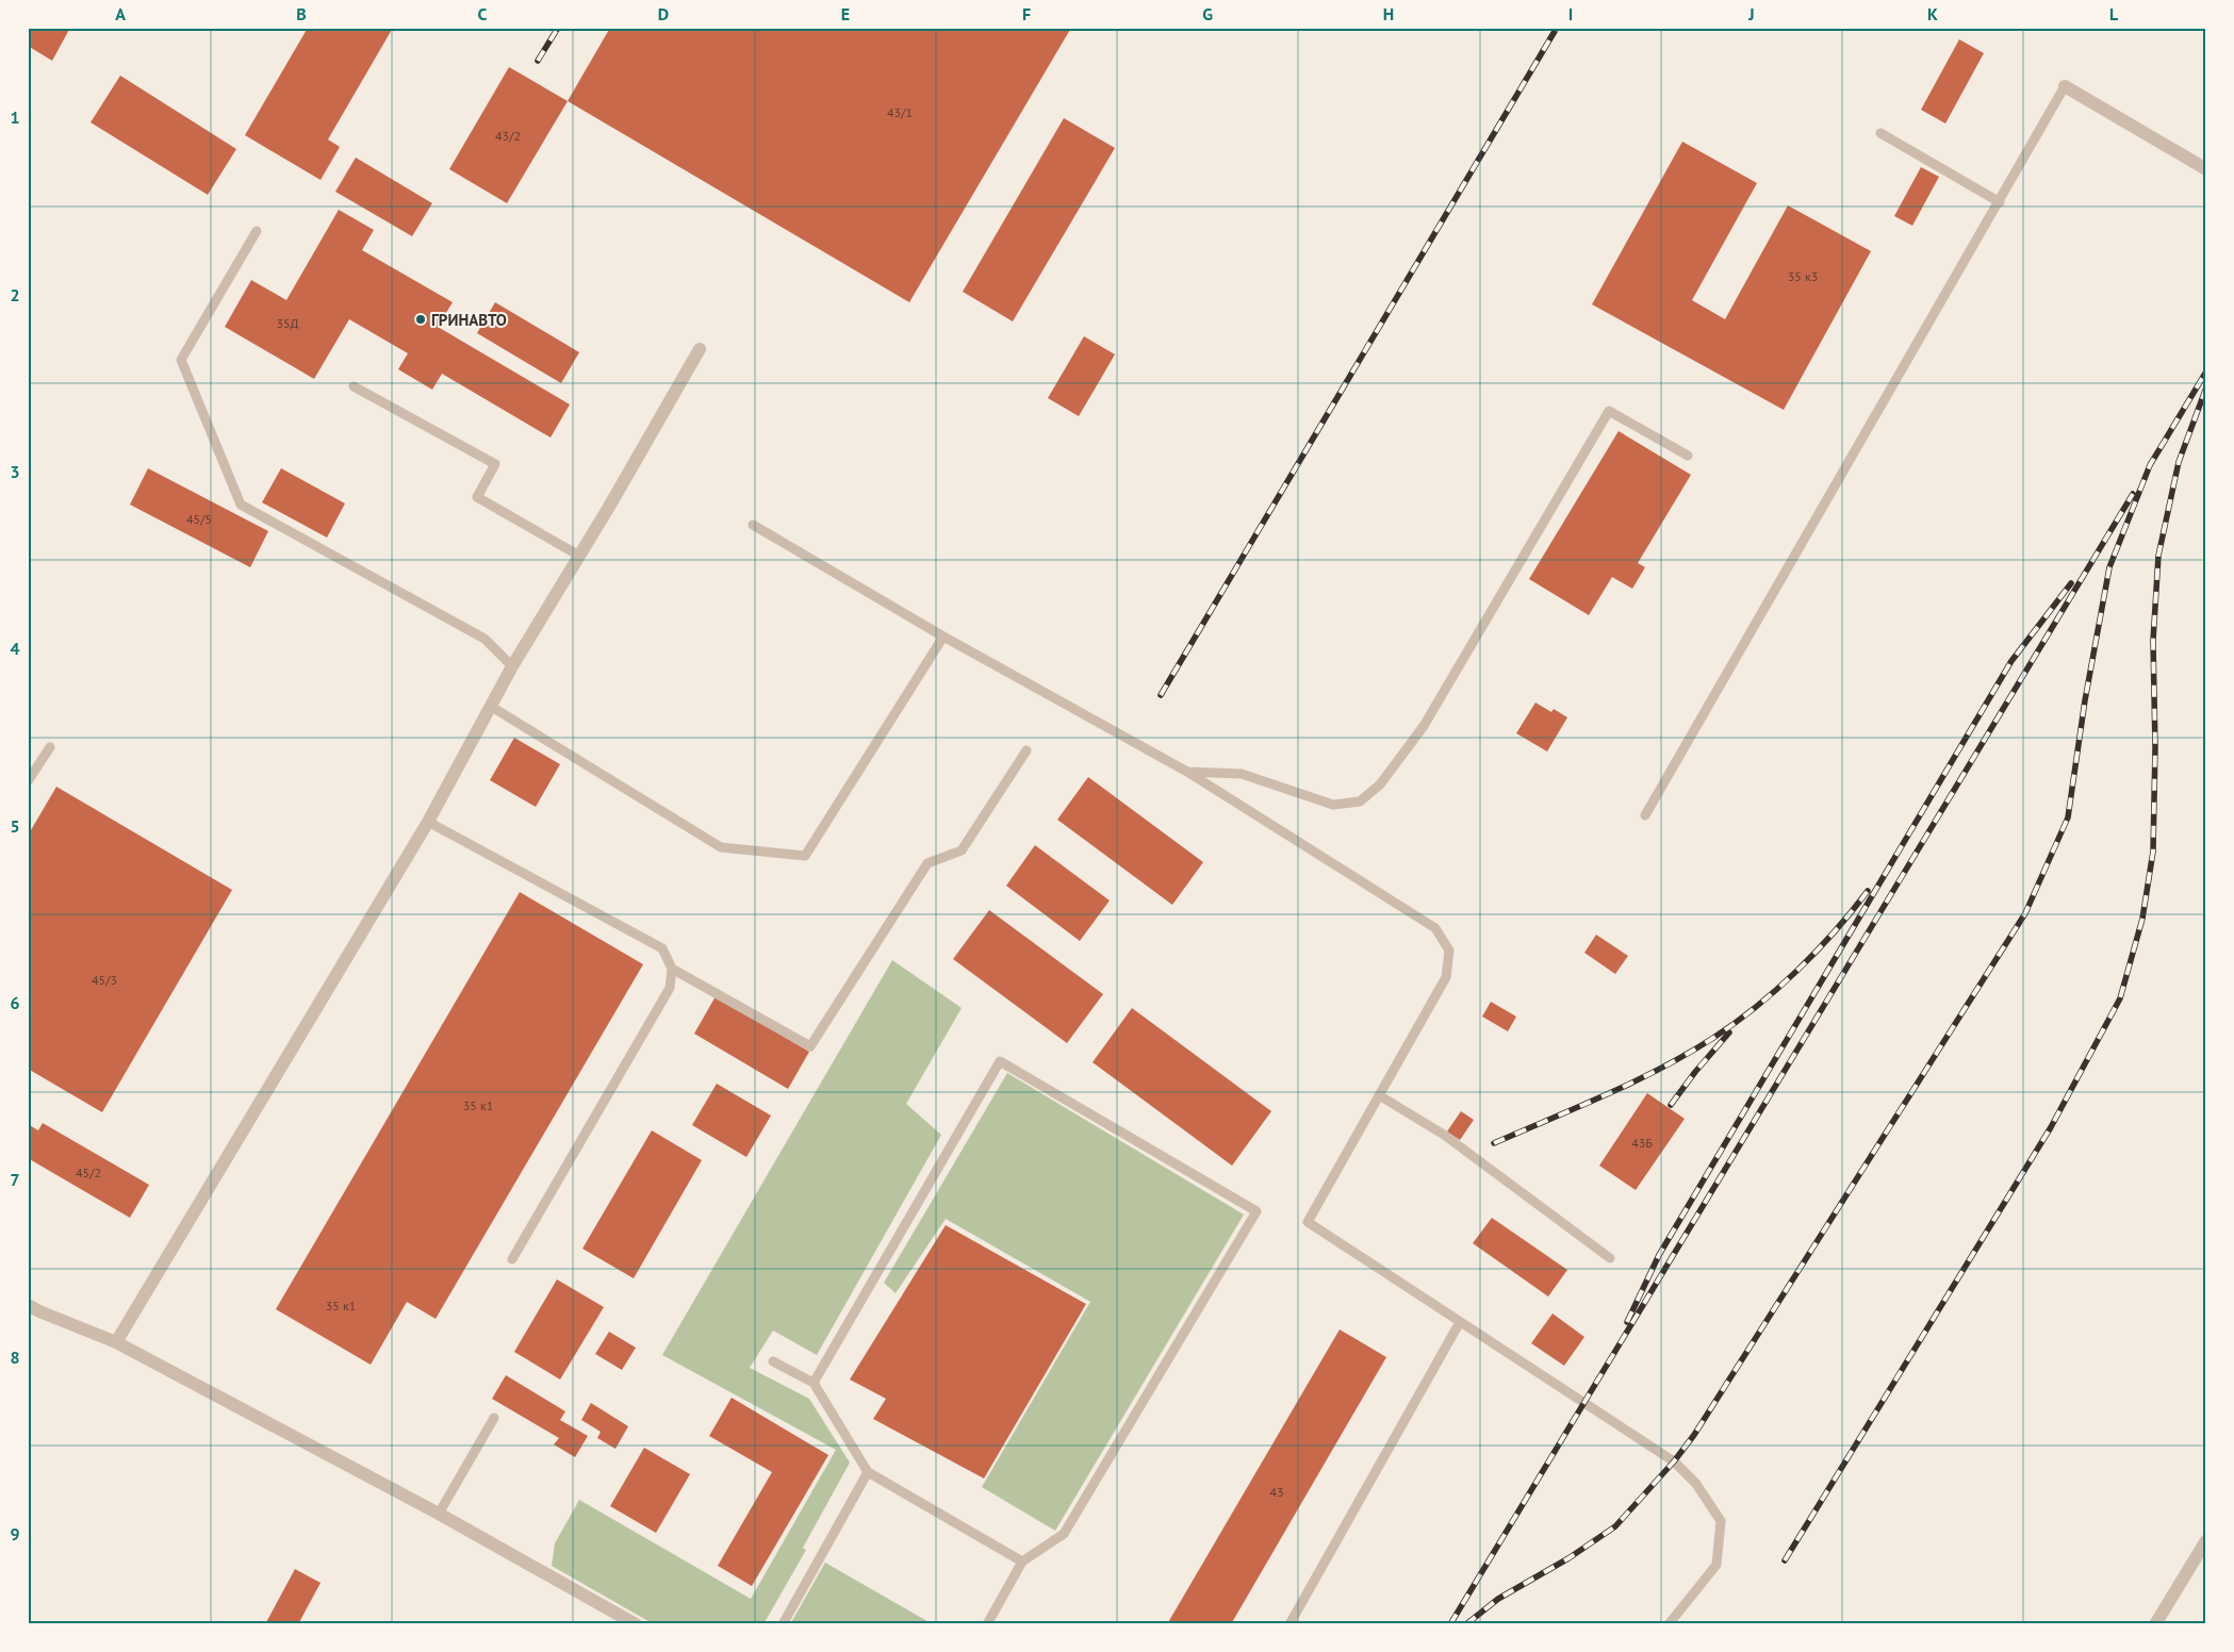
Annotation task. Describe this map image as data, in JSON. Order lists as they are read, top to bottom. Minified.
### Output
{"places":["ГРИНАВТО"],"house_numbers":["43/1","43/2","35 к3","35Д","45/5","45/3","35 к1","43Б","45/2","35 к1","43"],"grid":{"columns":["A","B","C","D","E","F","G","H","I","J","K","L"],"rows":["1","2","3","4","5","6","7","8","9"]}}
